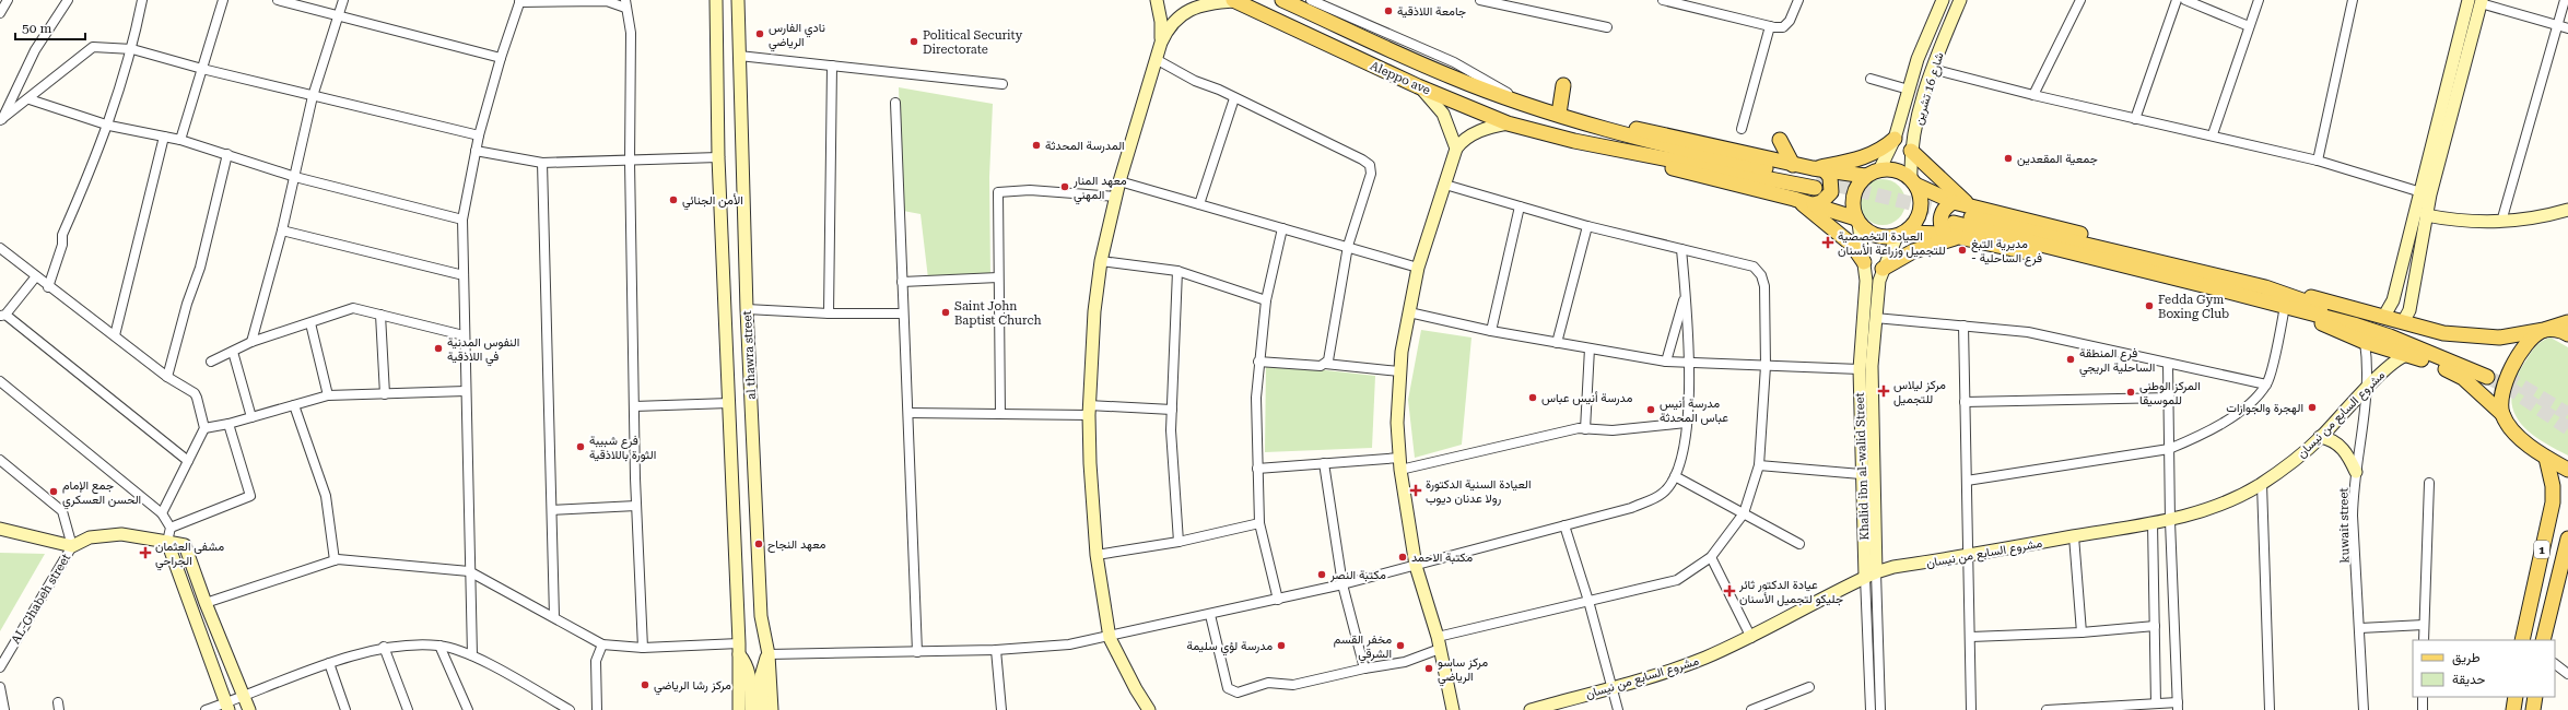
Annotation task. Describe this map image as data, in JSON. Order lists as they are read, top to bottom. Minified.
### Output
{"streets":{"main road":["Aleppo ave","1"],"street":["شارع 16 تشرين","al thawra street","مشروع السابع من نيسان","Khalid ibn al-walid Street","kuwait street","AL-Ghabeh street"]},"crossings":[["شارع 16 تشرين","Khalid ibn al-walid Street"],["مشروع السابع من نيسان","Khalid ibn al-walid Street"],["مشروع السابع من نيسان","kuwait street"]],"places":{"other":["جامعة اللاذقية","نادي الفارس الرياضي","Political Security Directorate","المدرسة المحدثة","جمعية المقعدين","معهد المنار المهني","الأمن الجنائي","مديرية التبغ - فرع الساحلية","Fedda Gym Boxing Club","Saint John Baptist Church","النفوس المدنية في اللاذقية","فرع المنطقة الساحلية الريجي","المركز الوطني للموسيقا","مدرسة أنيس عباس","الهجرة والجوازات","مدرسة أنيس عباس المحدثة","فرع شبيبة الثورة باللاذقية","جمع الإمام الحسن العسكري","معهد النجاح","مكتبة الاحمد","مكتبة النصر","مدرسة لؤي سليمة","مخفر القسم الشرقي","مركز ساسو الرياضي","مركز رشا الرياضي"],"health":["العيادة التخصصية للتجميل وزراعة الأسنان","مركز ليلاس للتجميل","العيادة السنية الدكتورة رولا عدنان ديوب","مشفى العثمان الجراحي","عيادة الدكتور ثائر جليكو لتجميل الأسنان"]},"legend":["طريق","حديقة"],"scale_bar":"50 m"}
